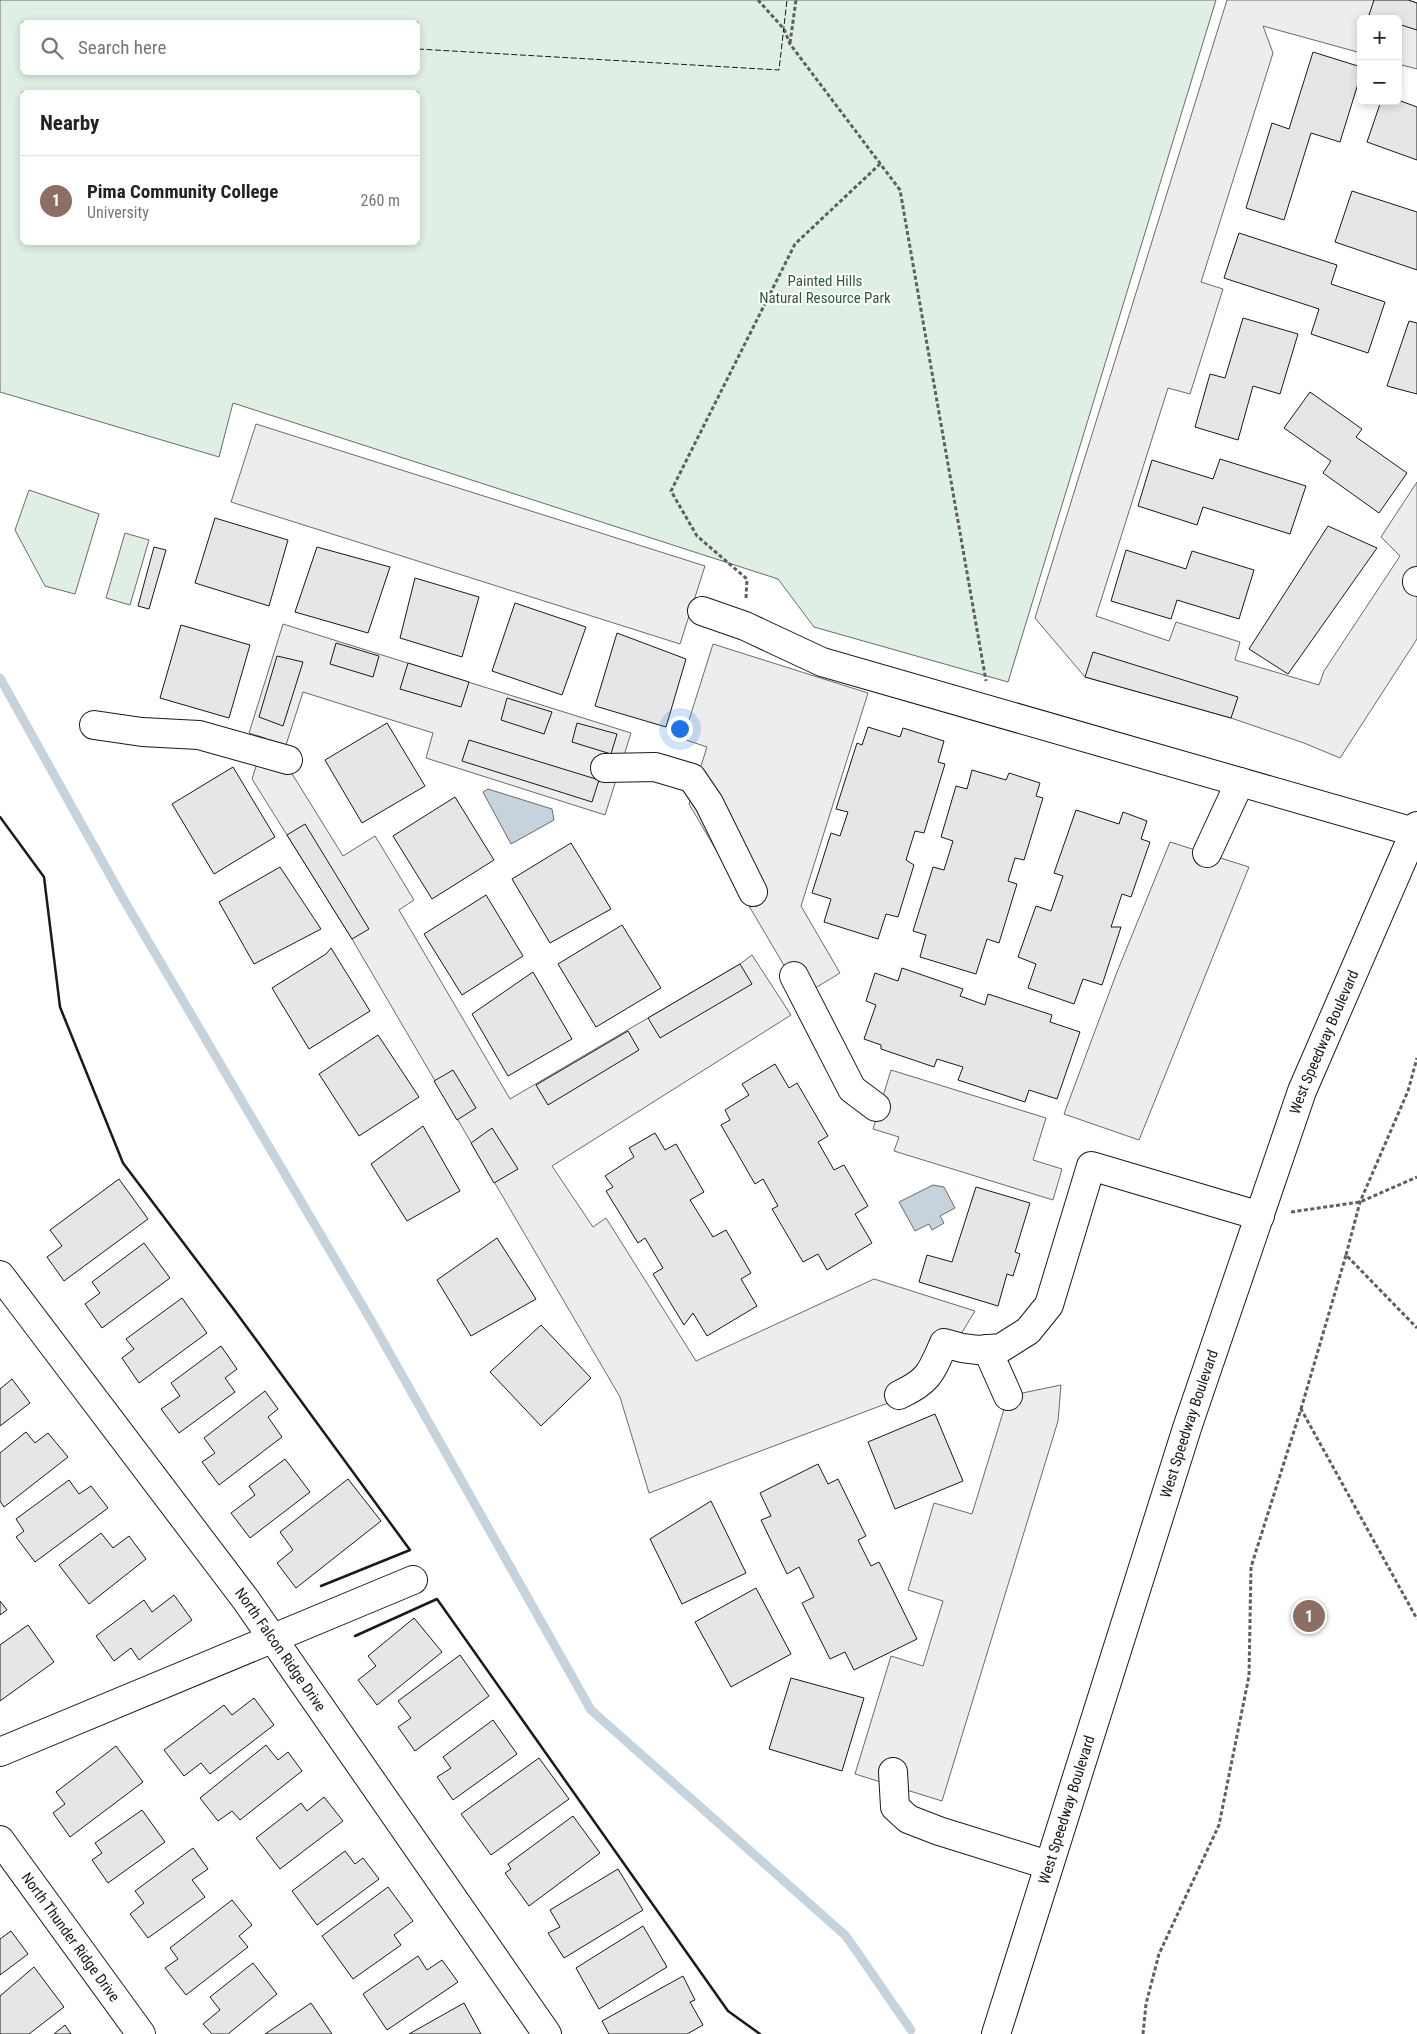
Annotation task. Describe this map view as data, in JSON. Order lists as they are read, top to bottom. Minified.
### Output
{"streets":{"main road":["West Speedway Boulevard","North Falcon Ridge Drive","North Thunder Ridge Drive"]},"parks":["Painted Hills Natural Resource Park"],"page":{"map_buttons":["+","−"],"search":"Search here","heading":"Nearby","list":[{"mark":"1","name":"Pima Community College","note":"University","value":"260 m"}],"pins":"1"}}
